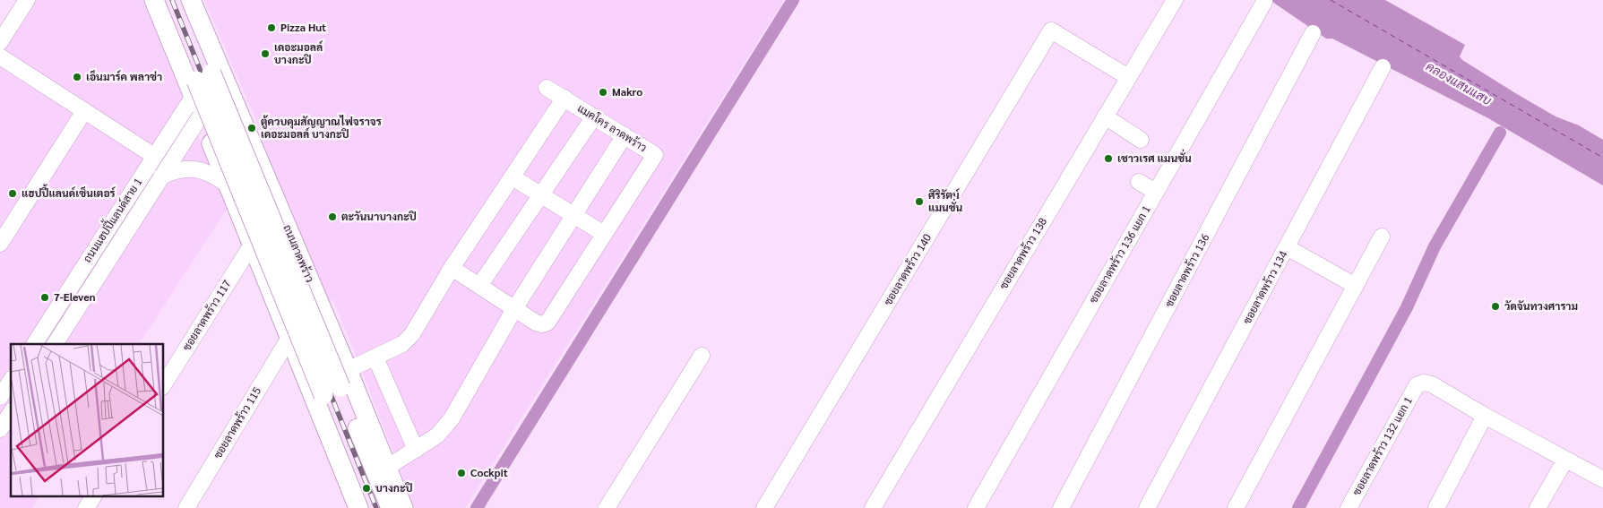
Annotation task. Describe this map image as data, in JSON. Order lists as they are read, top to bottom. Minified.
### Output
{"streets":{"main road":["ถนนลาดพร้าว"],"street":["แมคโคร ลาดพร้าว","ถนนแฮปปี้แลนด์สาย 1","ซอยลาดพร้าว 138","ซอยลาดพร้าว 136 แยก 1","ซอยลาดพร้าว 140","ซอยลาดพร้าว 136","ซอยลาดพร้าว 134","ซอยลาดพร้าว 117","ซอยลาดพร้าว 115","ซอยลาดพร้าว 132 แยก 1"]},"crossings":[["ซอยลาดพร้าว 138","ซอยลาดพร้าว 140"]],"water":["คลองแสนแสบ"],"places":["Pizza Hut","เดอะมอลล์ บางกะปิ","เอ็นมาร์ค พลาซ่า","Makro","ตู้ควบคุมสัญญาณไฟจราจร เดอะมอลล์ บางกะปิ","เชาวเรศ แมนชั่น","แฮปปี้แลนด์เซ็นเตอร์","ศิริรัตน์ แมนชั่น","ตะวันนาบางกะปิ","7-Eleven","วัดจันทวงศาราม","Cockpit","บางกะปิ"]}
